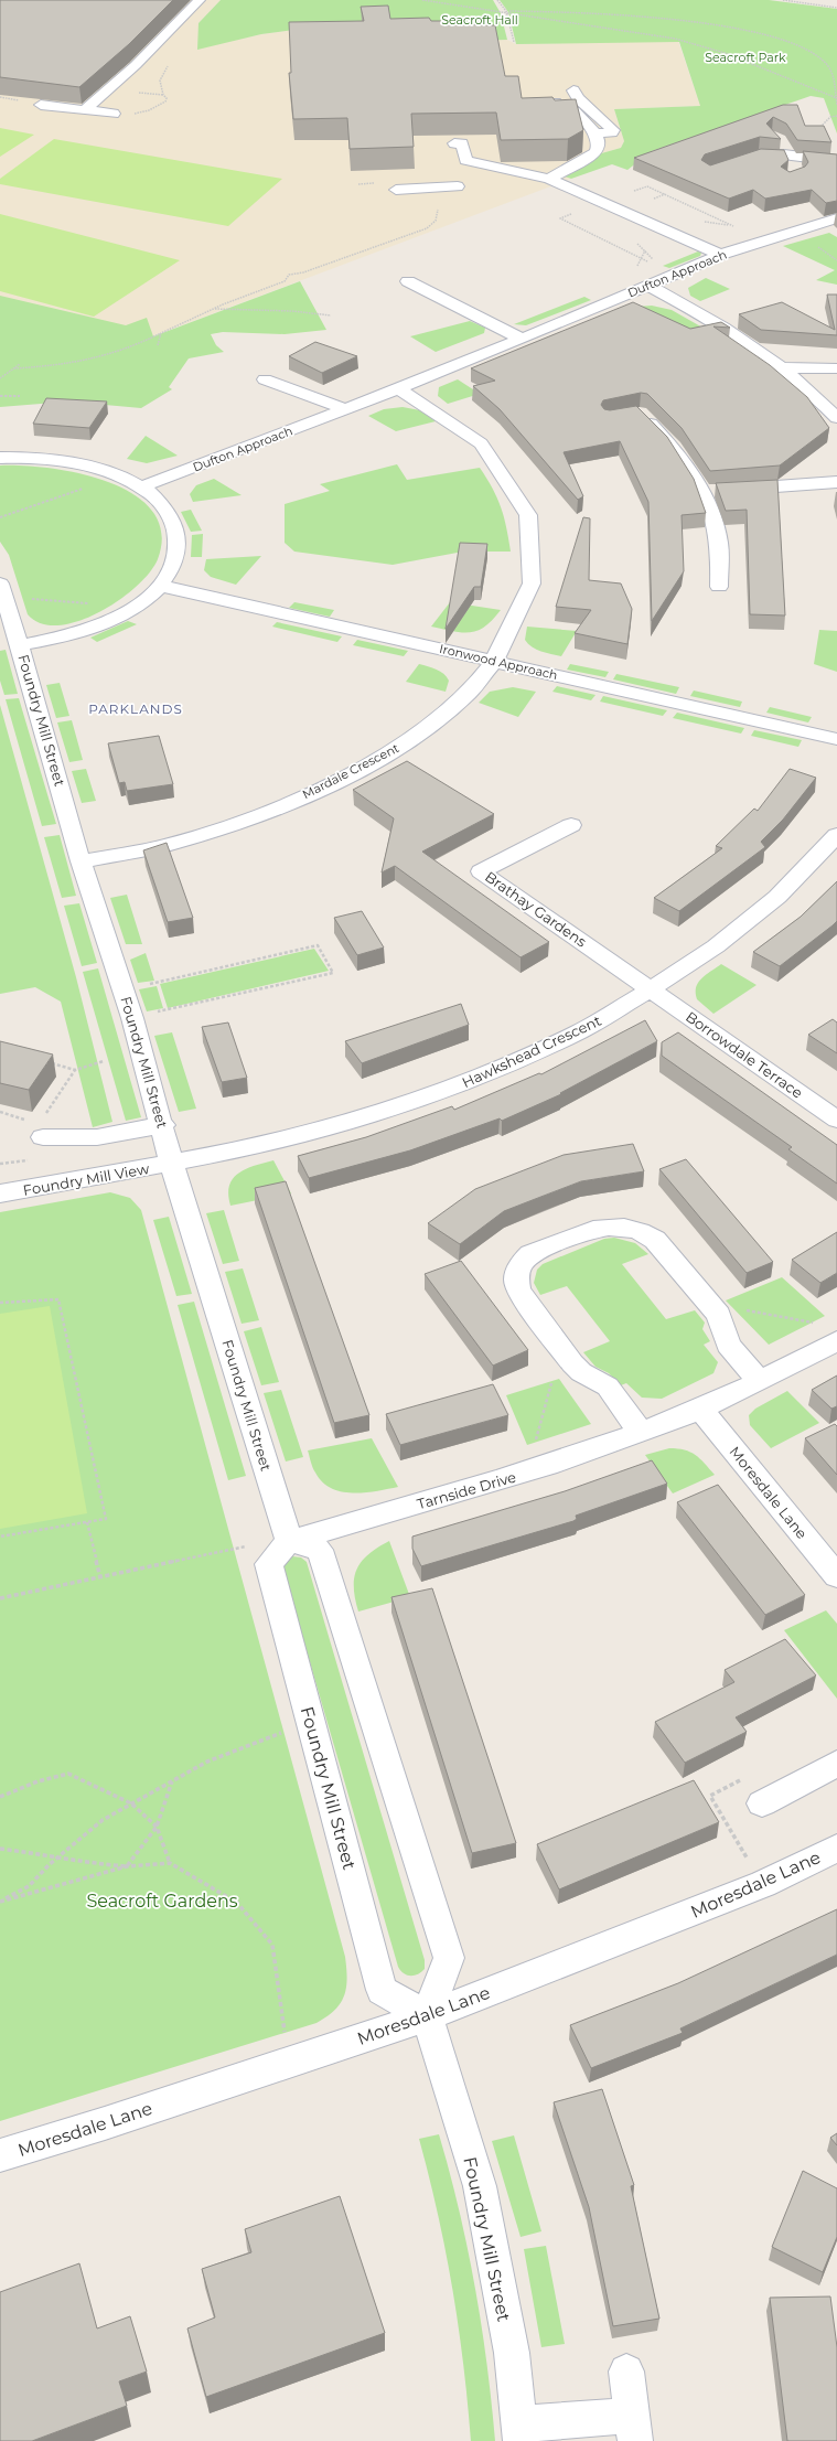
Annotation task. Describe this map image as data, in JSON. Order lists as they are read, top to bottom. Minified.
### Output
{"streets":{"street":["Dufton Approach","Ironwood Approach","Foundry Mill Street","Mardale Crescent","Brathay Gardens","Hawkshead Crescent","Borrowdale Terrace","Foundry Mill View","Tarnside Drive","Moresdale Lane"]},"crossings":[["Dufton Approach","Mardale Crescent"],["Ironwood Approach","Mardale Crescent"],["Foundry Mill Street","Mardale Crescent"],["Foundry Mill Street","Hawkshead Crescent"],["Foundry Mill Street","Foundry Mill View"],["Foundry Mill Street","Tarnside Drive"],["Foundry Mill Street","Moresdale Lane"],["Brathay Gardens","Hawkshead Crescent"],["Brathay Gardens","Borrowdale Terrace"],["Hawkshead Crescent","Borrowdale Terrace"],["Hawkshead Crescent","Foundry Mill View"],["Tarnside Drive","Moresdale Lane"]],"districts":["PARKLANDS"],"parks":["Seacroft Hall","Seacroft Park","Seacroft Gardens"]}
